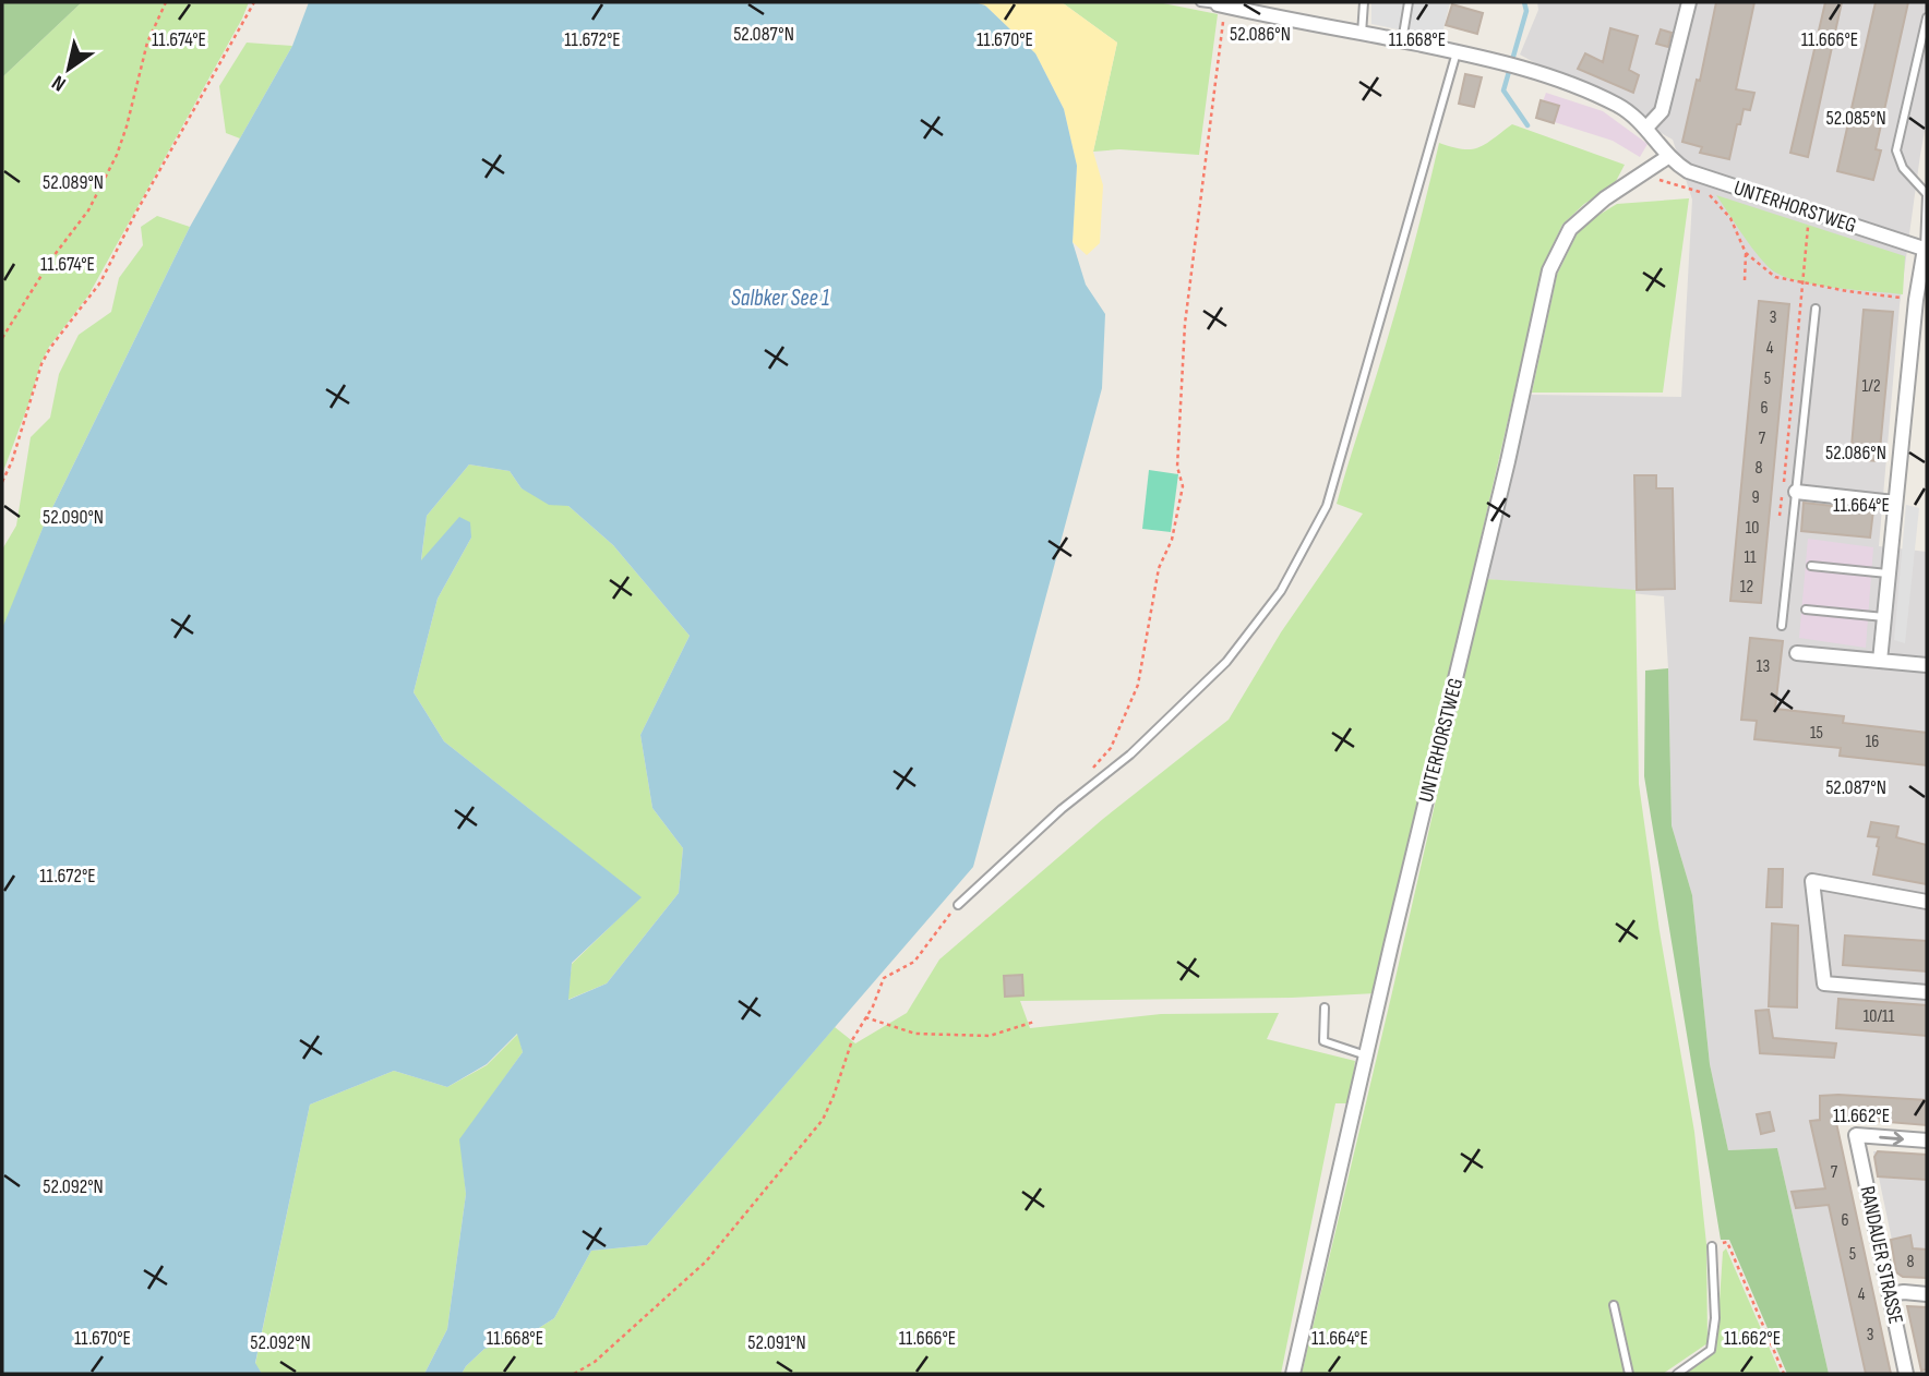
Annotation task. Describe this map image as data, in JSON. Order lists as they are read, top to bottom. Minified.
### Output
{"streets":{"street":["UNTERHORSTWEG","RANDAUER STRASSE"]},"water":["Salbker See 1"],"house_numbers":["3","4","5","1/2","6","7","8","9","10","11","12","13","15","16","10/11","7","6","5","8","4","3"],"north":"bottom left","coordinates":["52.087°N","52.086°N","11.674°E","11.672°E","11.670°E","11.668°E","11.666°E","52.085°N","52.089°N","11.664°E","52.090°N","11.662°E","52.092°N","52.091°N"]}
